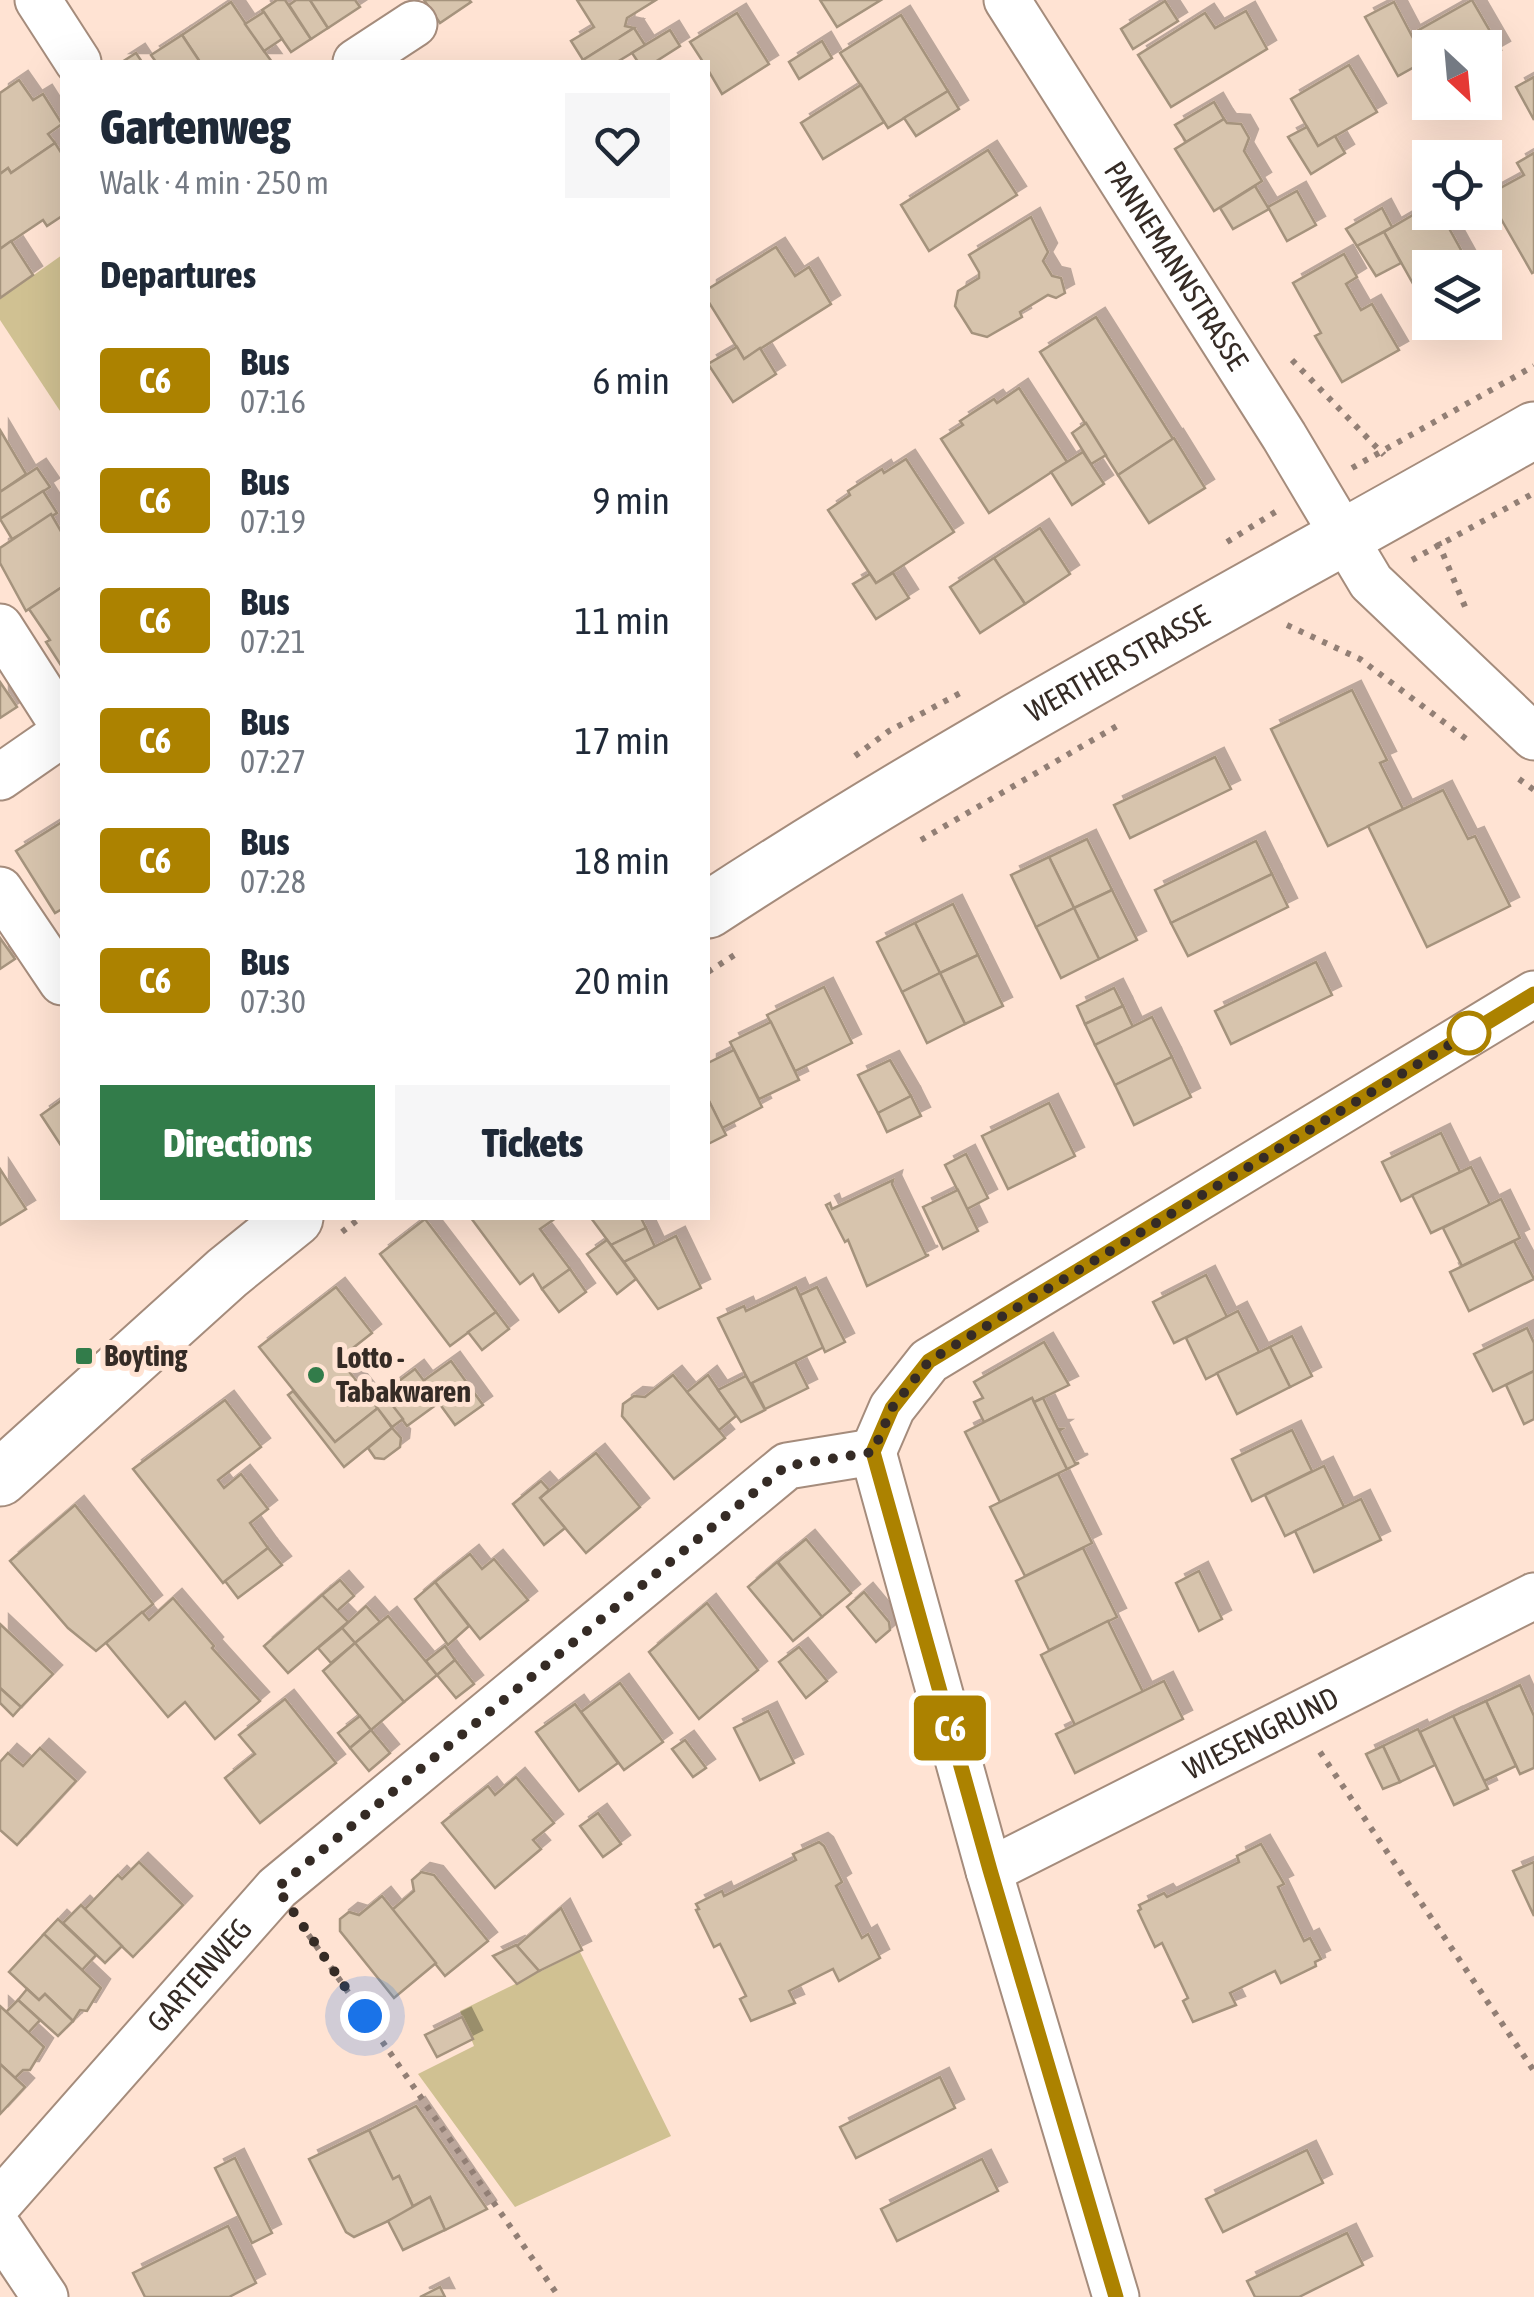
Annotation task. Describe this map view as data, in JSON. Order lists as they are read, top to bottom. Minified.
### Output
{"streets":{"main road":["WERTHER STRASSE"],"street":["PANNEMANNSTRASSE","WIESENGRUND","GARTENWEG"]},"crossings":[["PANNEMANNSTRASSE","WERTHER STRASSE"]],"places":{"transit":["Boyting"],"other":["Lotto - Tabakwaren"]},"lines":["bus line C6"],"north":"bottom right","page":{"on_map":"C6","heading":[["Gartenweg","Walk · 4 min · 250 m"],"Departures"],"list":[{"mark":"C6","name":"Bus","note":"07:16","value":"6 min"},{"mark":"C6","name":"Bus","note":"07:19","value":"9 min"},{"mark":"C6","name":"Bus","note":"07:21","value":"11 min"},{"mark":"C6","name":"Bus","note":"07:27","value":"17 min"},{"mark":"C6","name":"Bus","note":"07:28","value":"18 min"},{"mark":"C6","name":"Bus","note":"07:30","value":"20 min"}],"buttons":["Directions","Tickets"]}}
